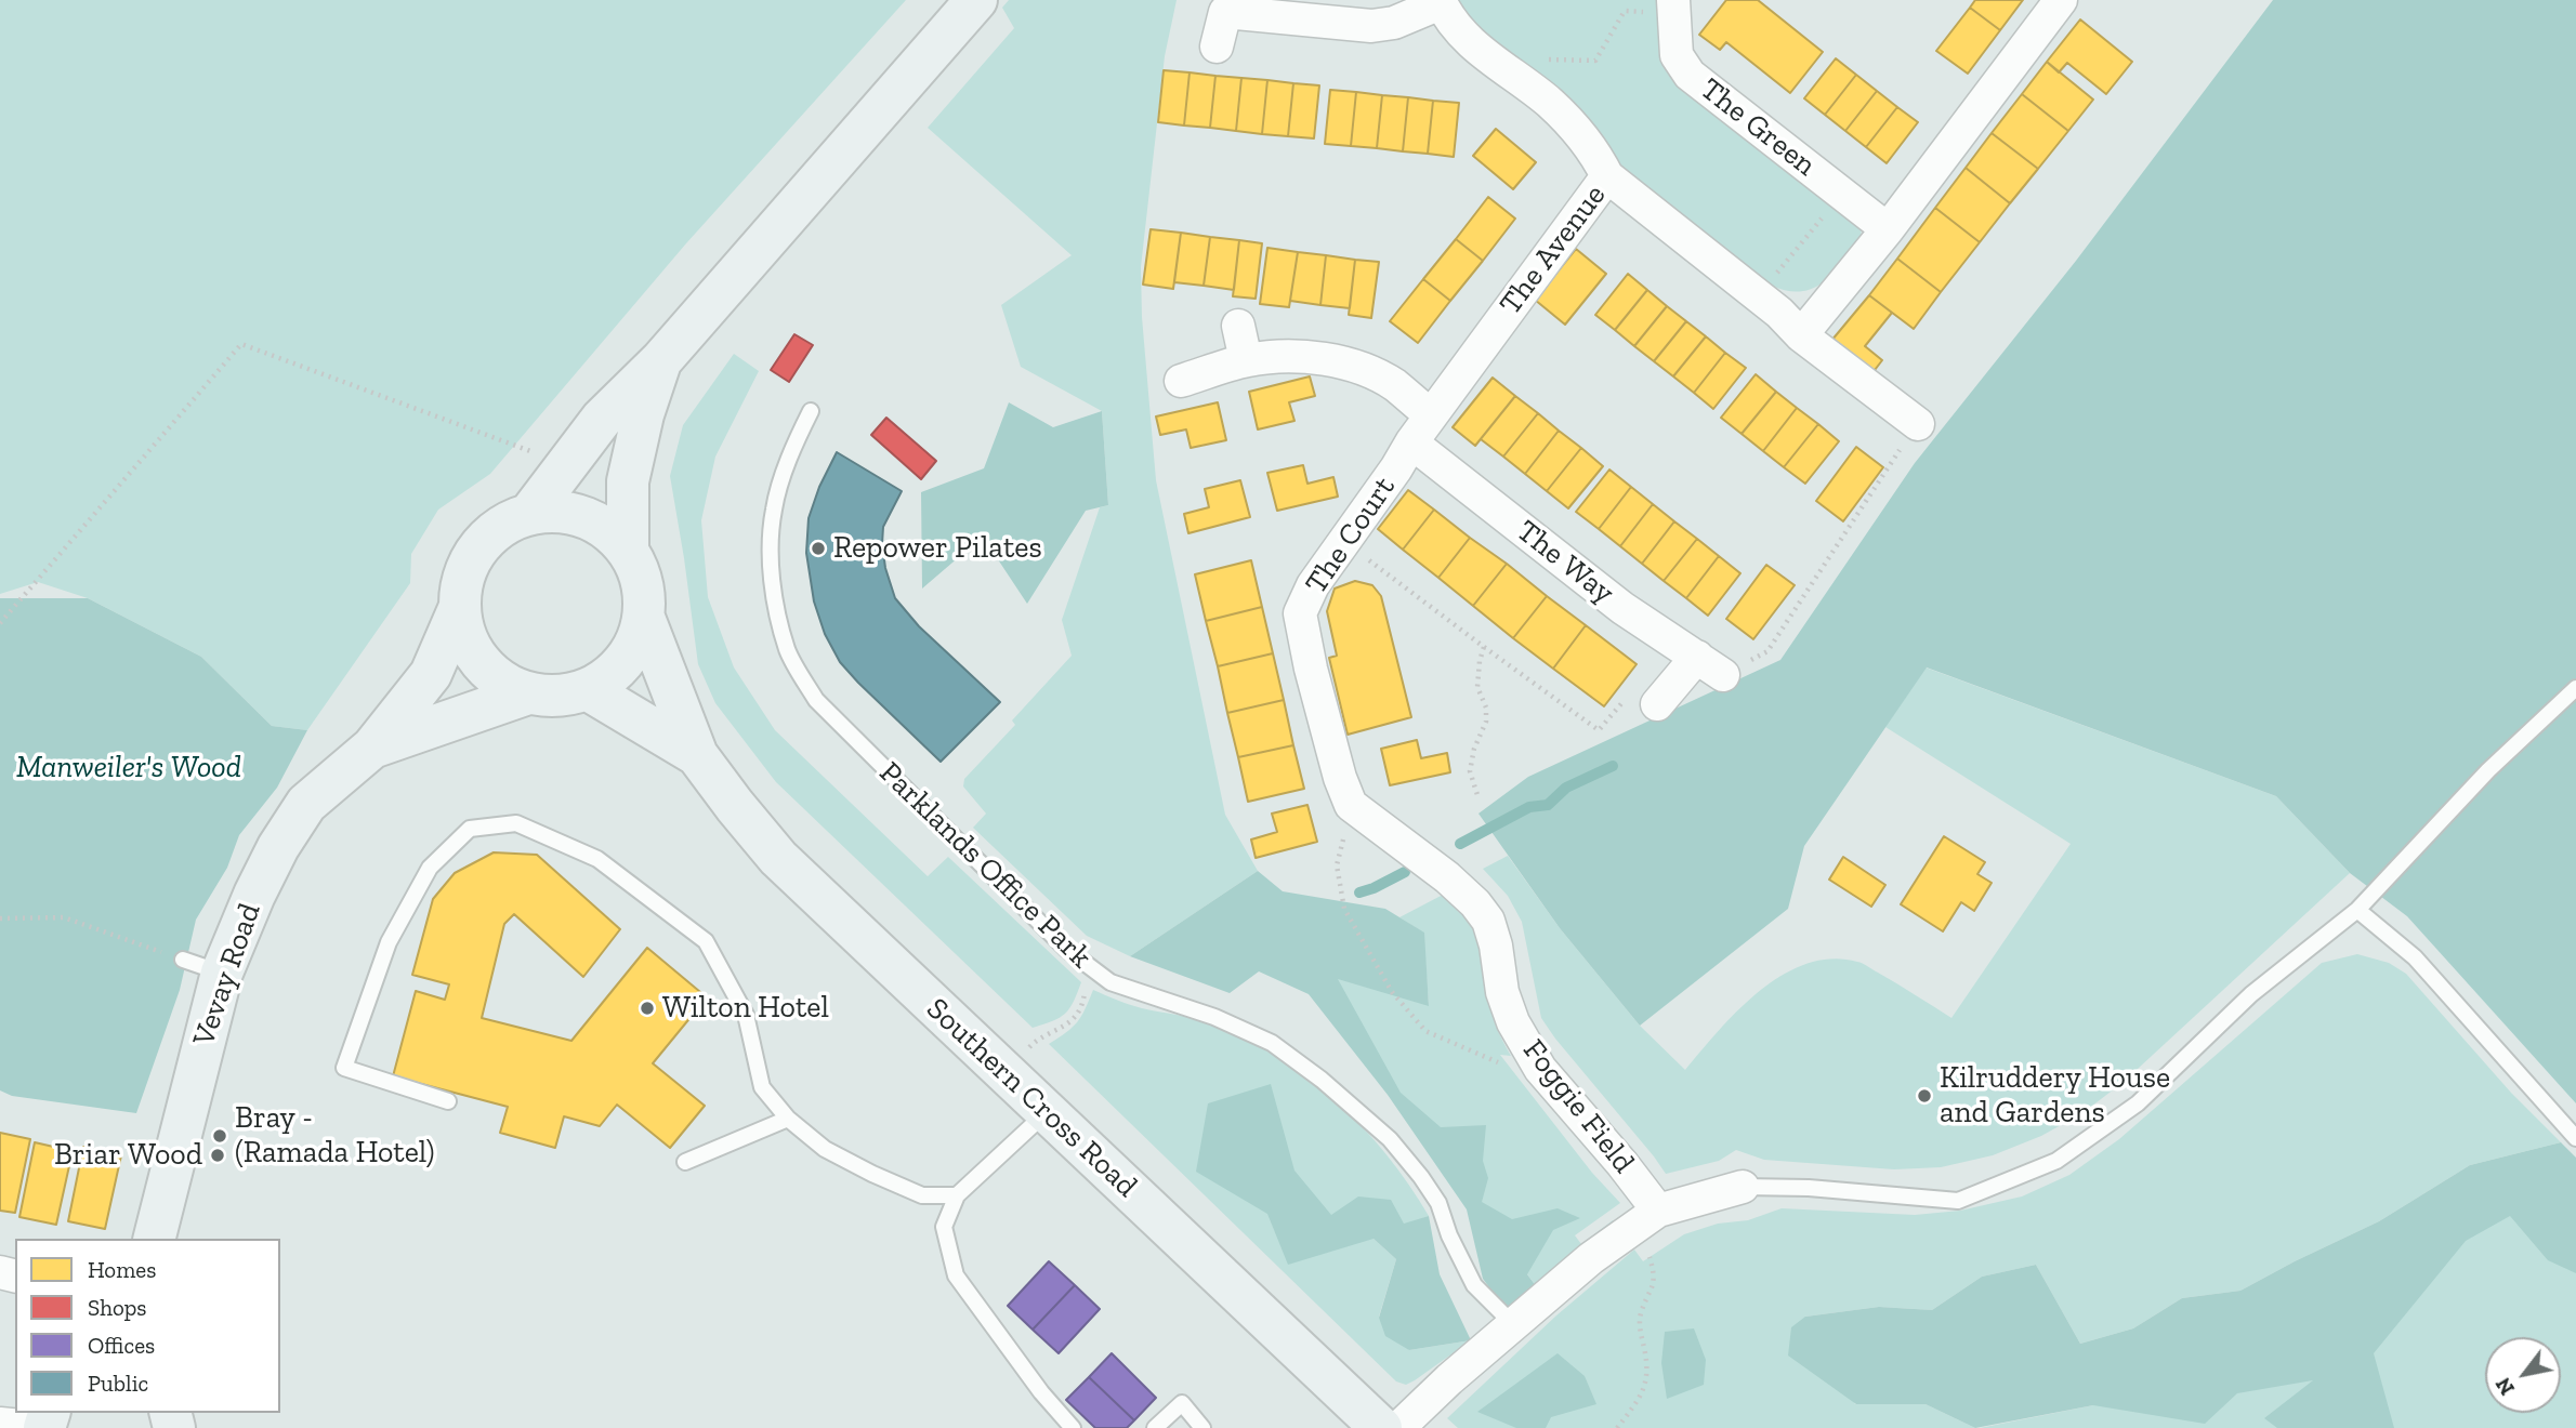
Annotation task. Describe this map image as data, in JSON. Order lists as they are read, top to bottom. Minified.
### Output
{"streets":{"main road":["Vevay Road","Southern Cross Road"],"street":["The Green","The Avenue","The Court","The Way","Foggie Field"],"lane":["Parklands Office Park"]},"crossings":[["The Avenue","The Court"],["The Court","The Way"],["The Court","Foggie Field"],["Vevay Road","Southern Cross Road"]],"parks":["Manweiler's Wood"],"places":["Repower Pilates","Wilton Hotel","Kilruddery House and Gardens","Bray - (Ramada Hotel)","Briar Wood"],"legend":["Homes","Shops","Offices","Public"],"north":"bottom left"}
